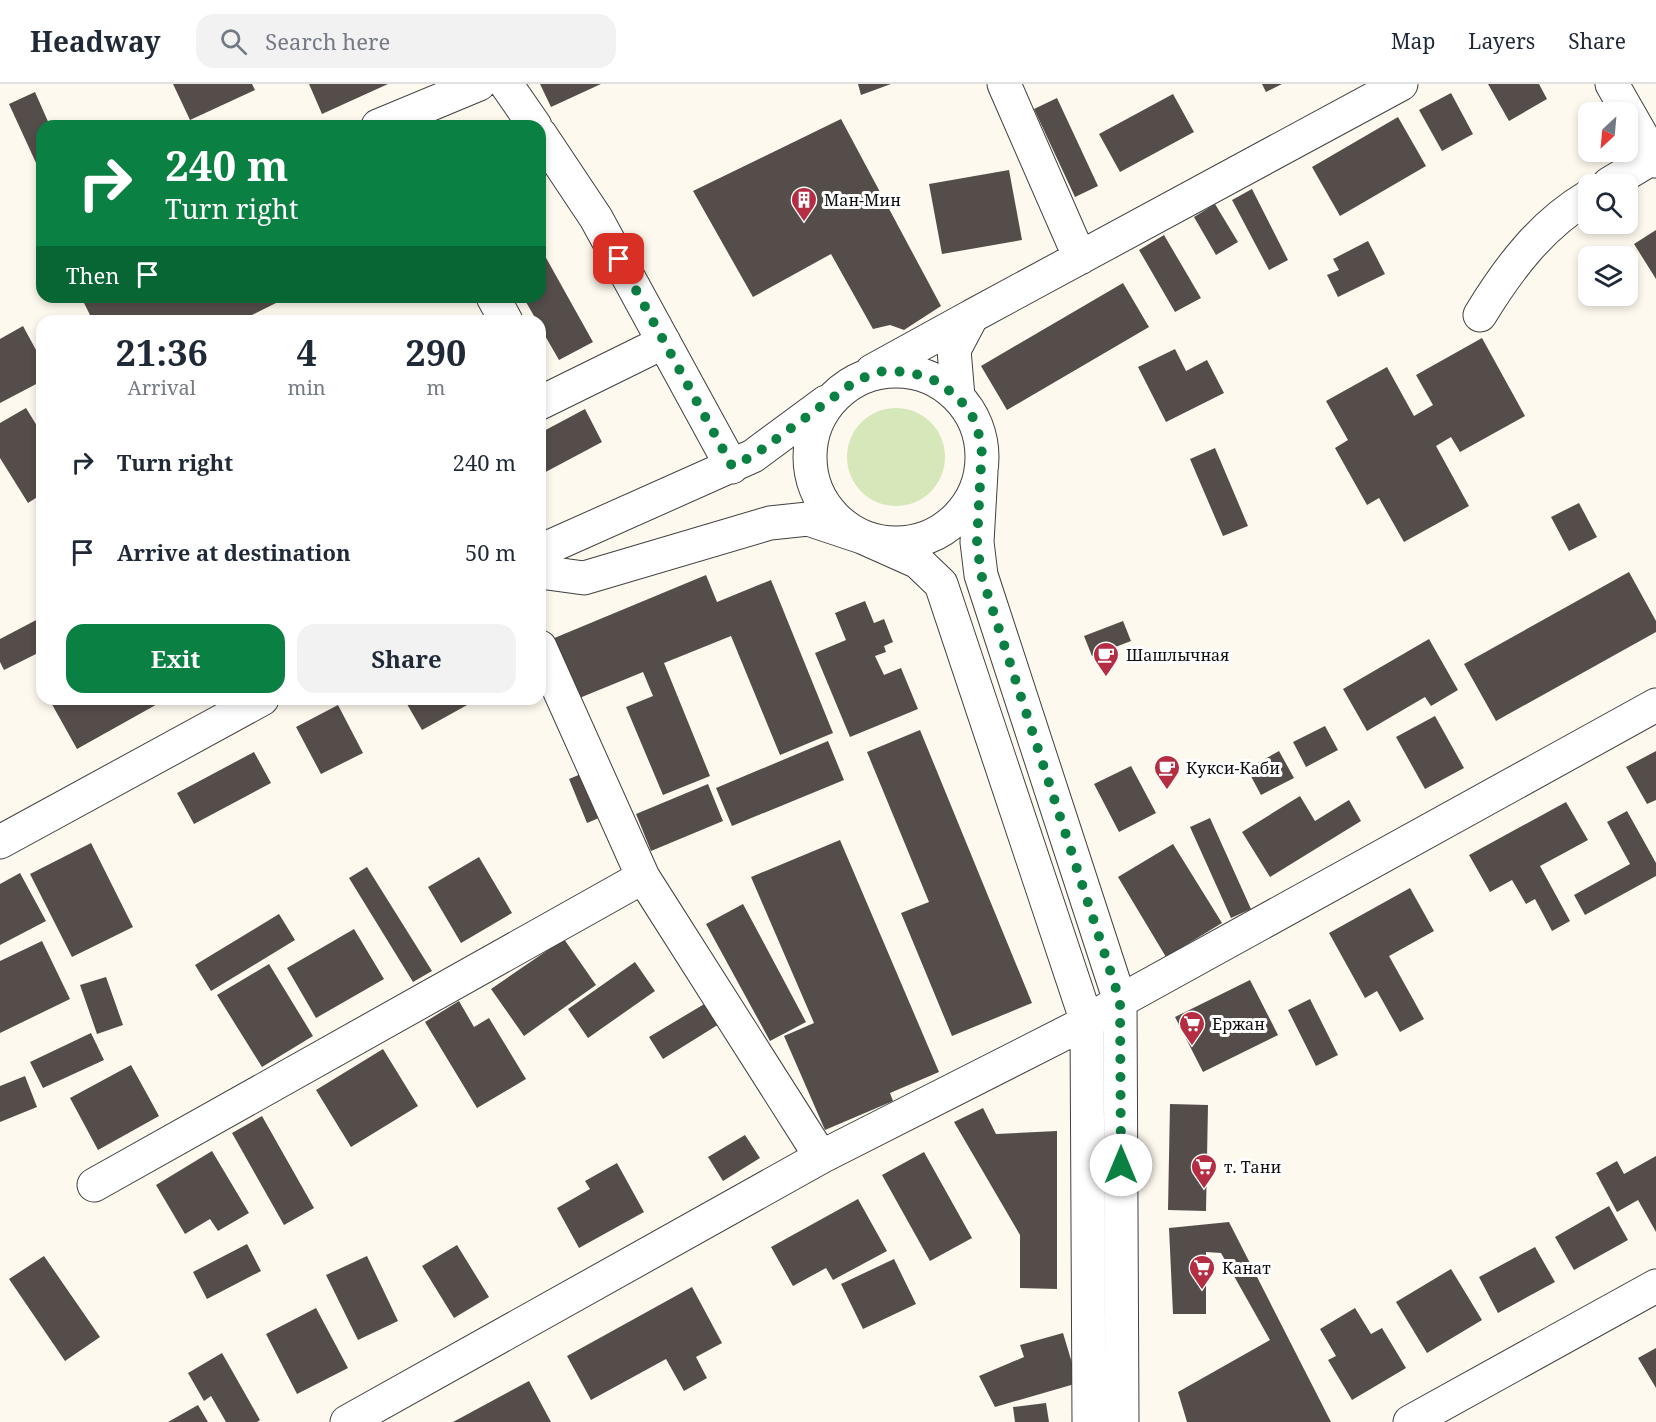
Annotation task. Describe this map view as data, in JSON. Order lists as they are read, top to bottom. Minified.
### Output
{"places":{"building":["Ман-Мин"],"cafe":["Шашлычная","Кукси-Каби"],"supermarket":["Ержан","т. Тани","Канат"]},"north":"bottom left","page":{"header":"Headway","search":"Search here","nav":["Map","Layers","Share"],"turn":["240 m","Turn right"],"then":"Then","eta":["21:36","Arrival","4","min","290","m"],"list":[{"name":"Turn right","value":"240 m"},{"name":"Arrive at destination","value":"50 m"}],"buttons":["Exit","Share"]}}
